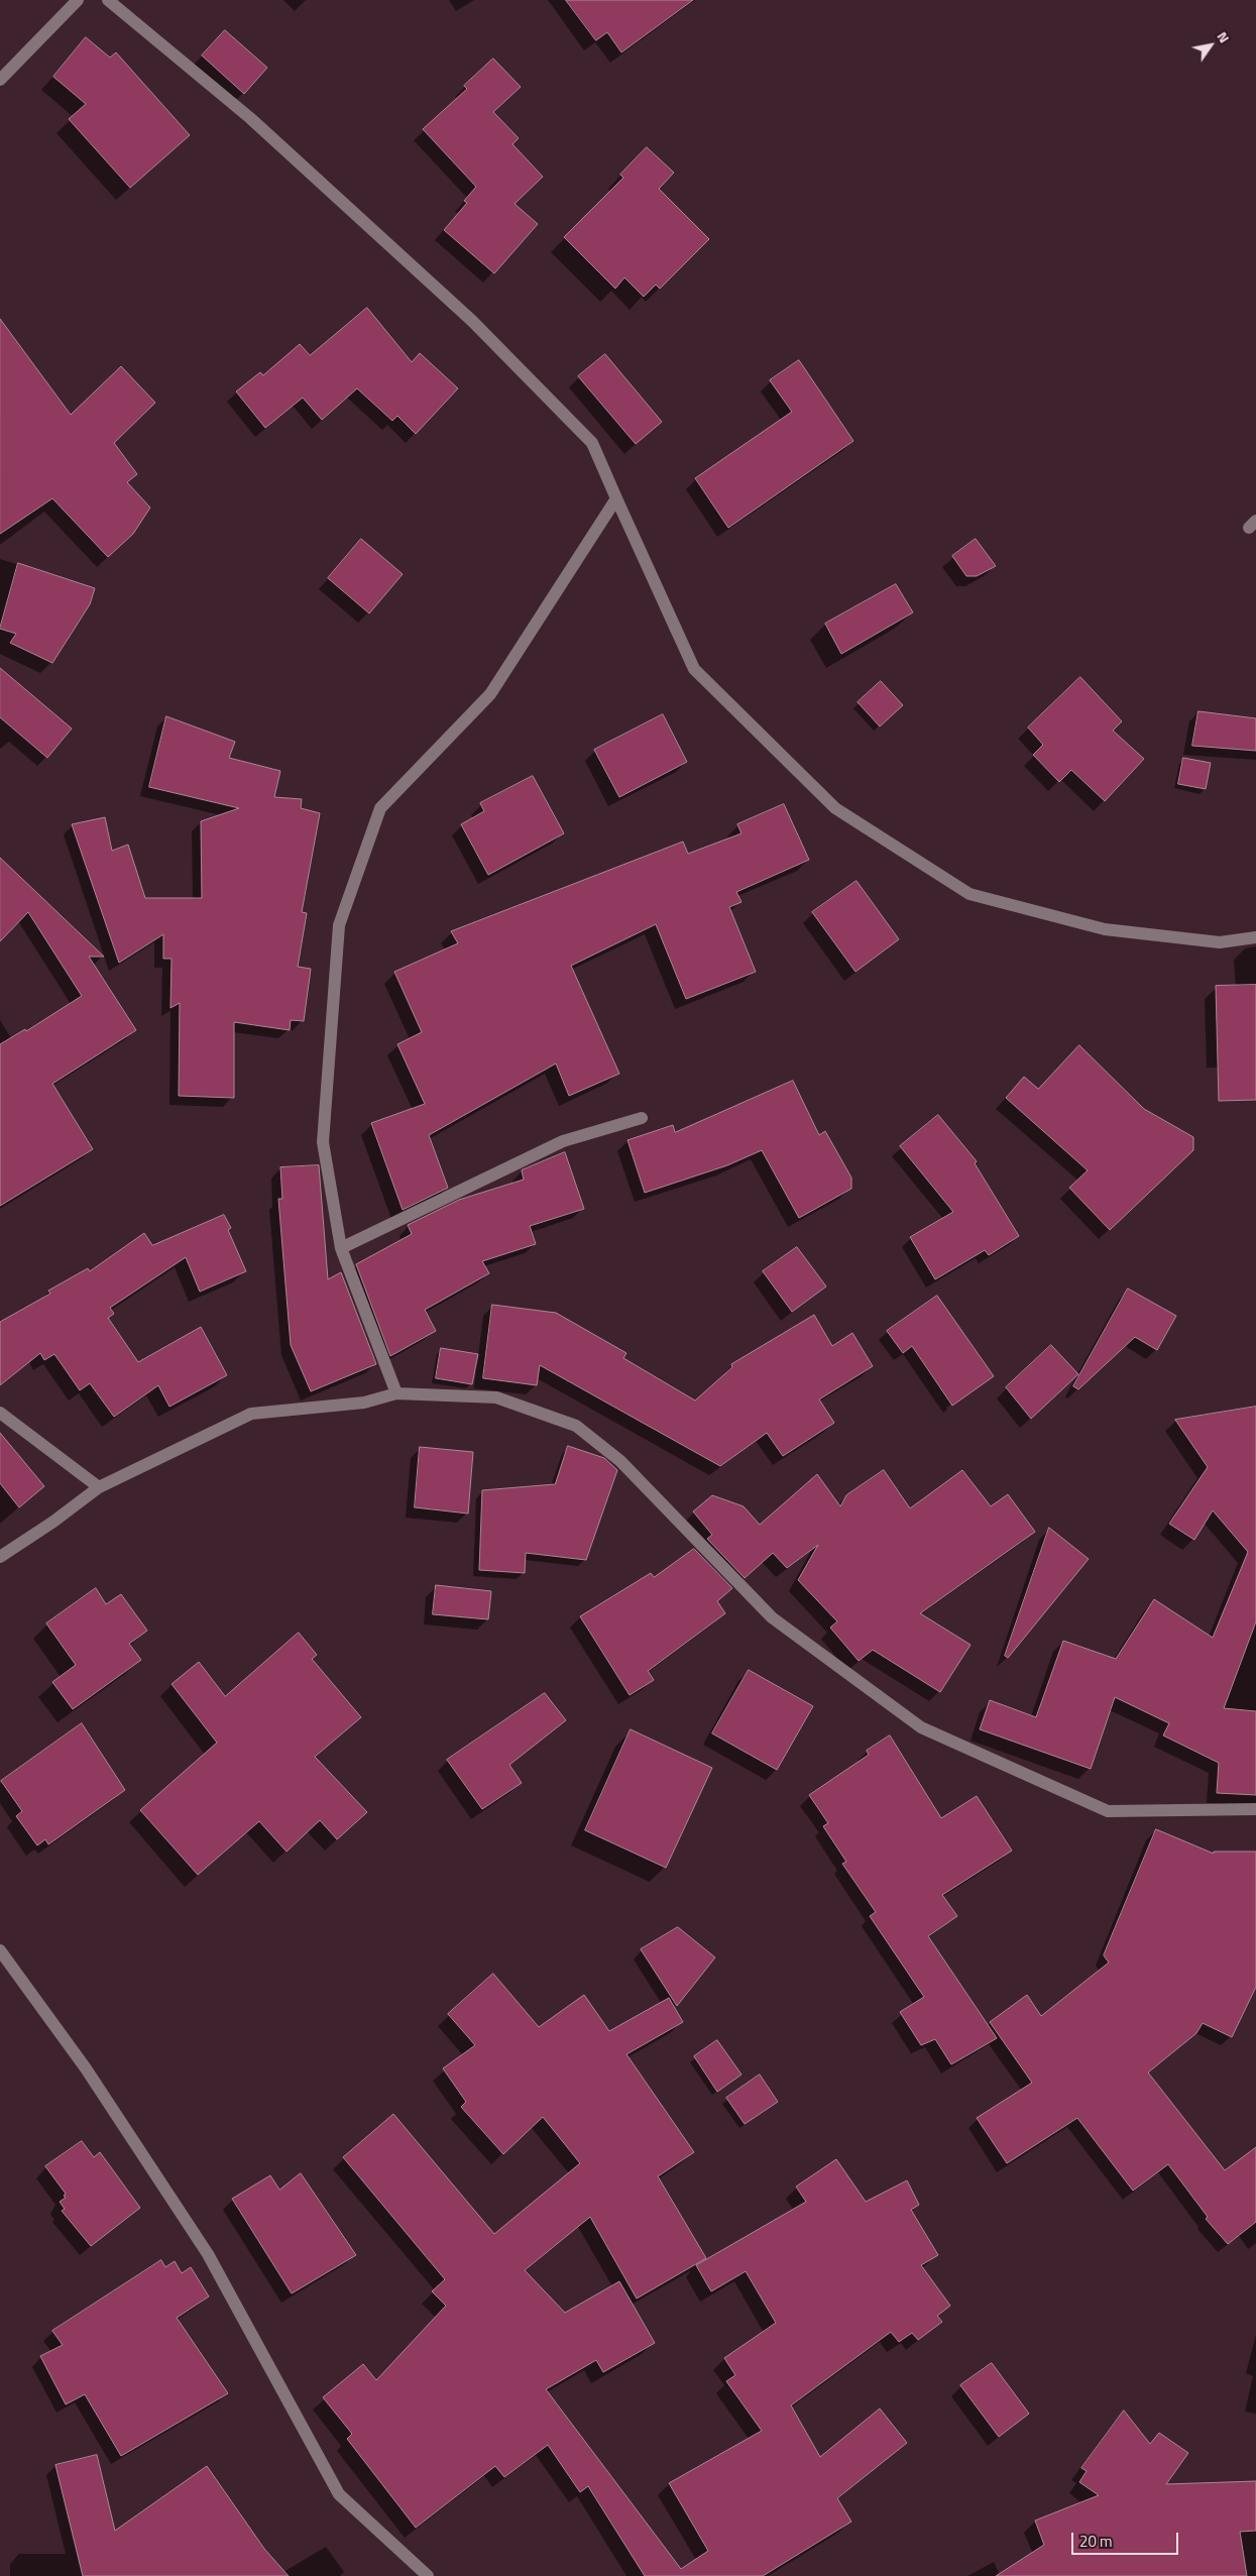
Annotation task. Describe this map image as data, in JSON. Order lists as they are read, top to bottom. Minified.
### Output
{"scale_bar":"20 m","north":"top right"}
